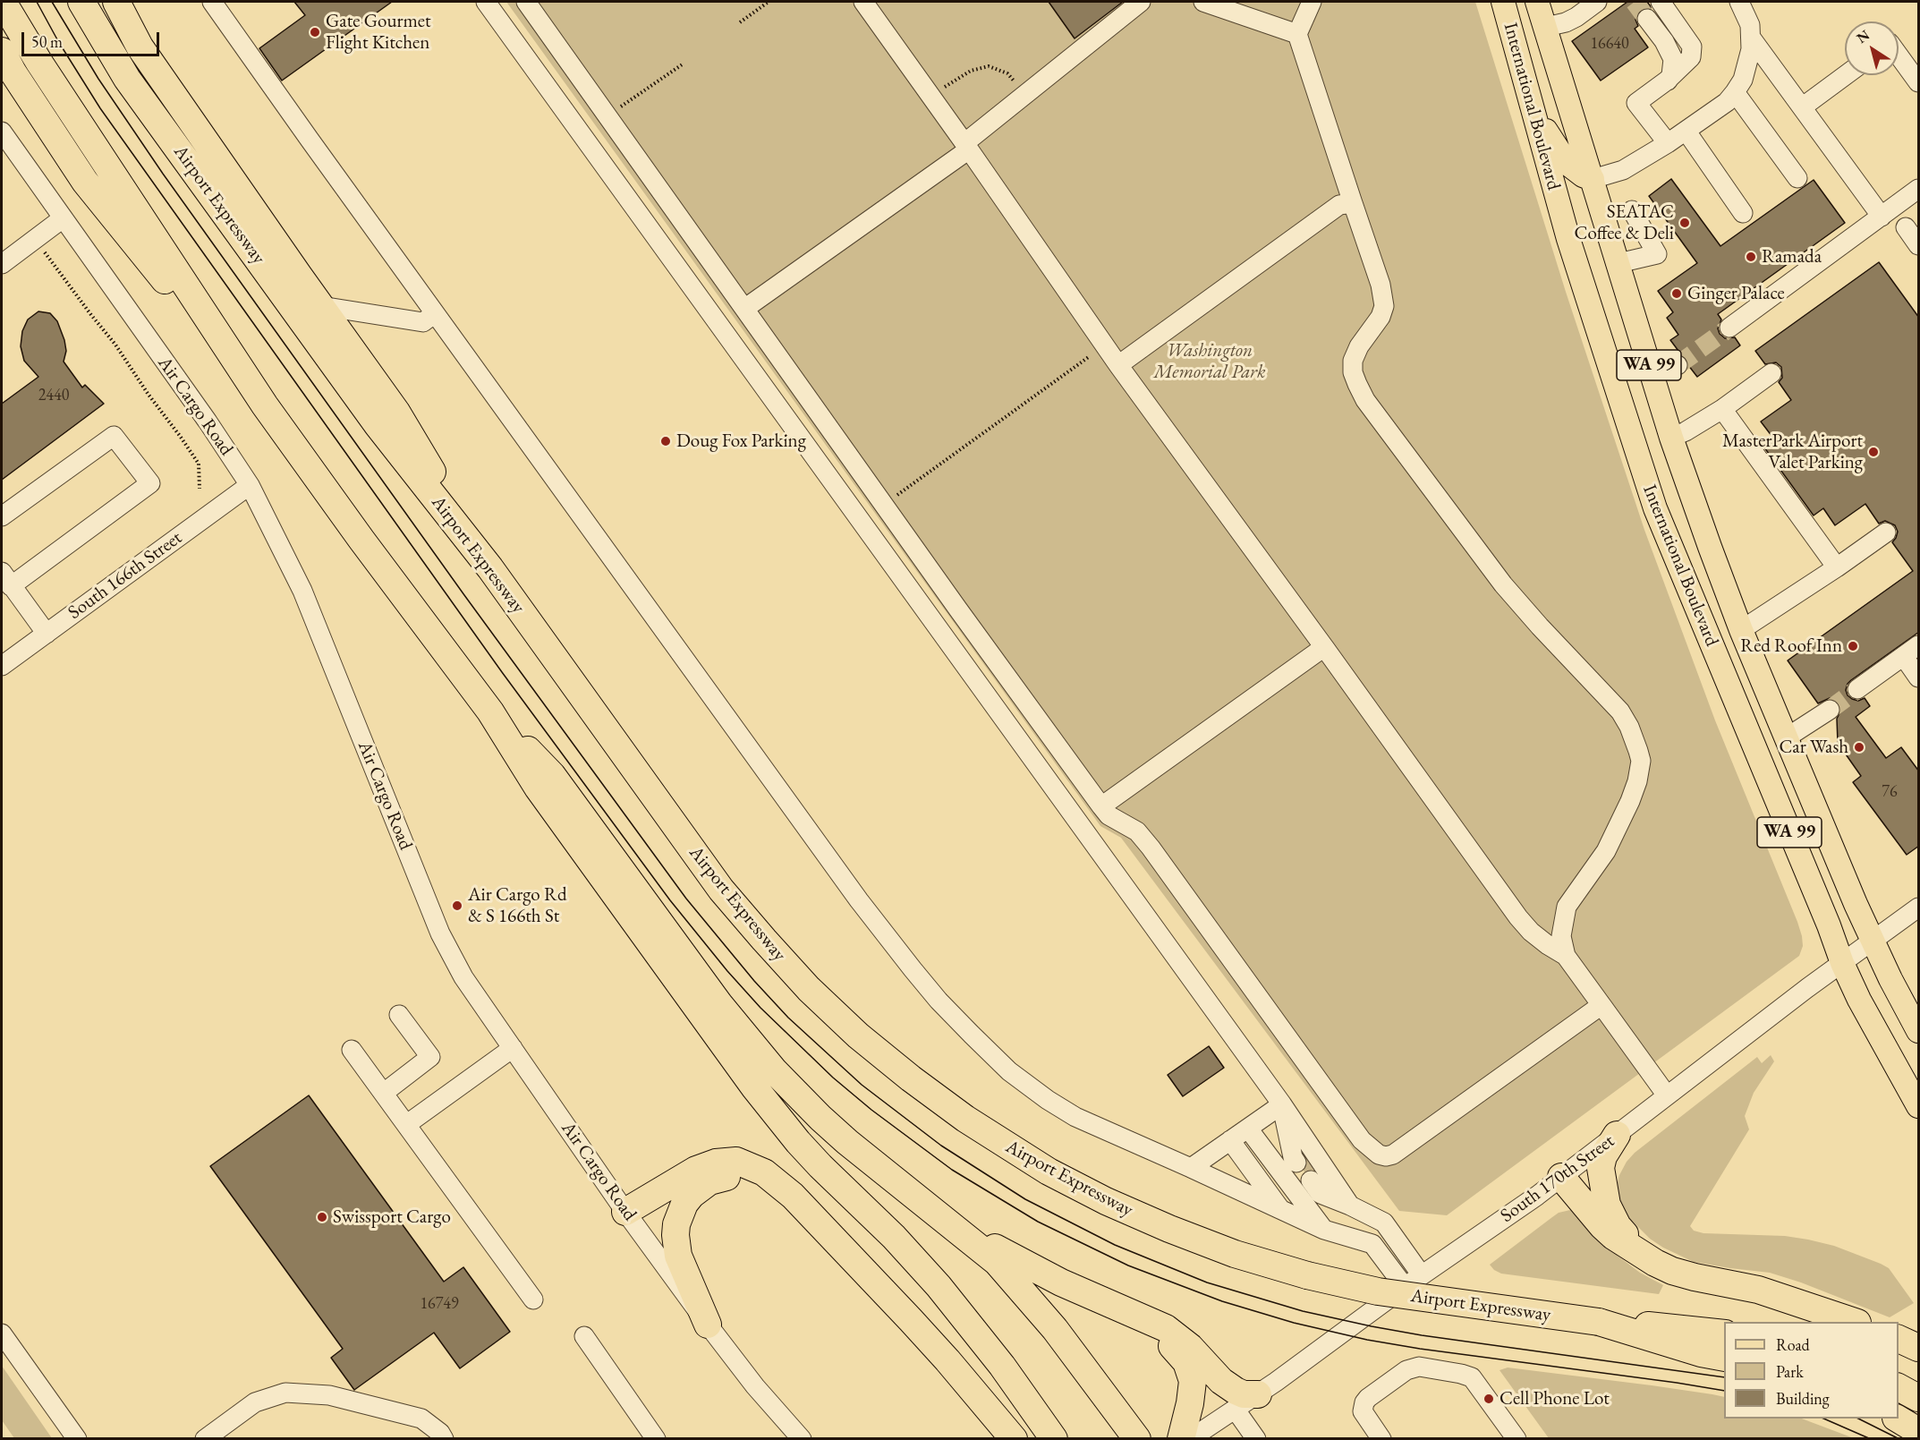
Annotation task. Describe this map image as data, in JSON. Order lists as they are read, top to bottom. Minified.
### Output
{"streets":{"highway":["Airport Expressway"],"main road":["International Boulevard","WA 99"],"street":["Air Cargo Road","South 166th Street","South 170th Street"]},"crossings":[["International Boulevard","South 170th Street"],["Air Cargo Road","South 166th Street"]],"parks":["Washington Memorial Park"],"places":["Gate Gourmet Flight Kitchen","SEATAC Coffee & Deli","Ramada","Ginger Palace","Doug Fox Parking","MasterPark Airport Valet Parking","Red Roof Inn","Car Wash","Air Cargo Rd & S 166th St","Swissport Cargo","Cell Phone Lot"],"house_numbers":["16640","2440","76","16749"],"legend":["Road","Park","Building"],"scale_bar":"50 m","north":"top left"}
